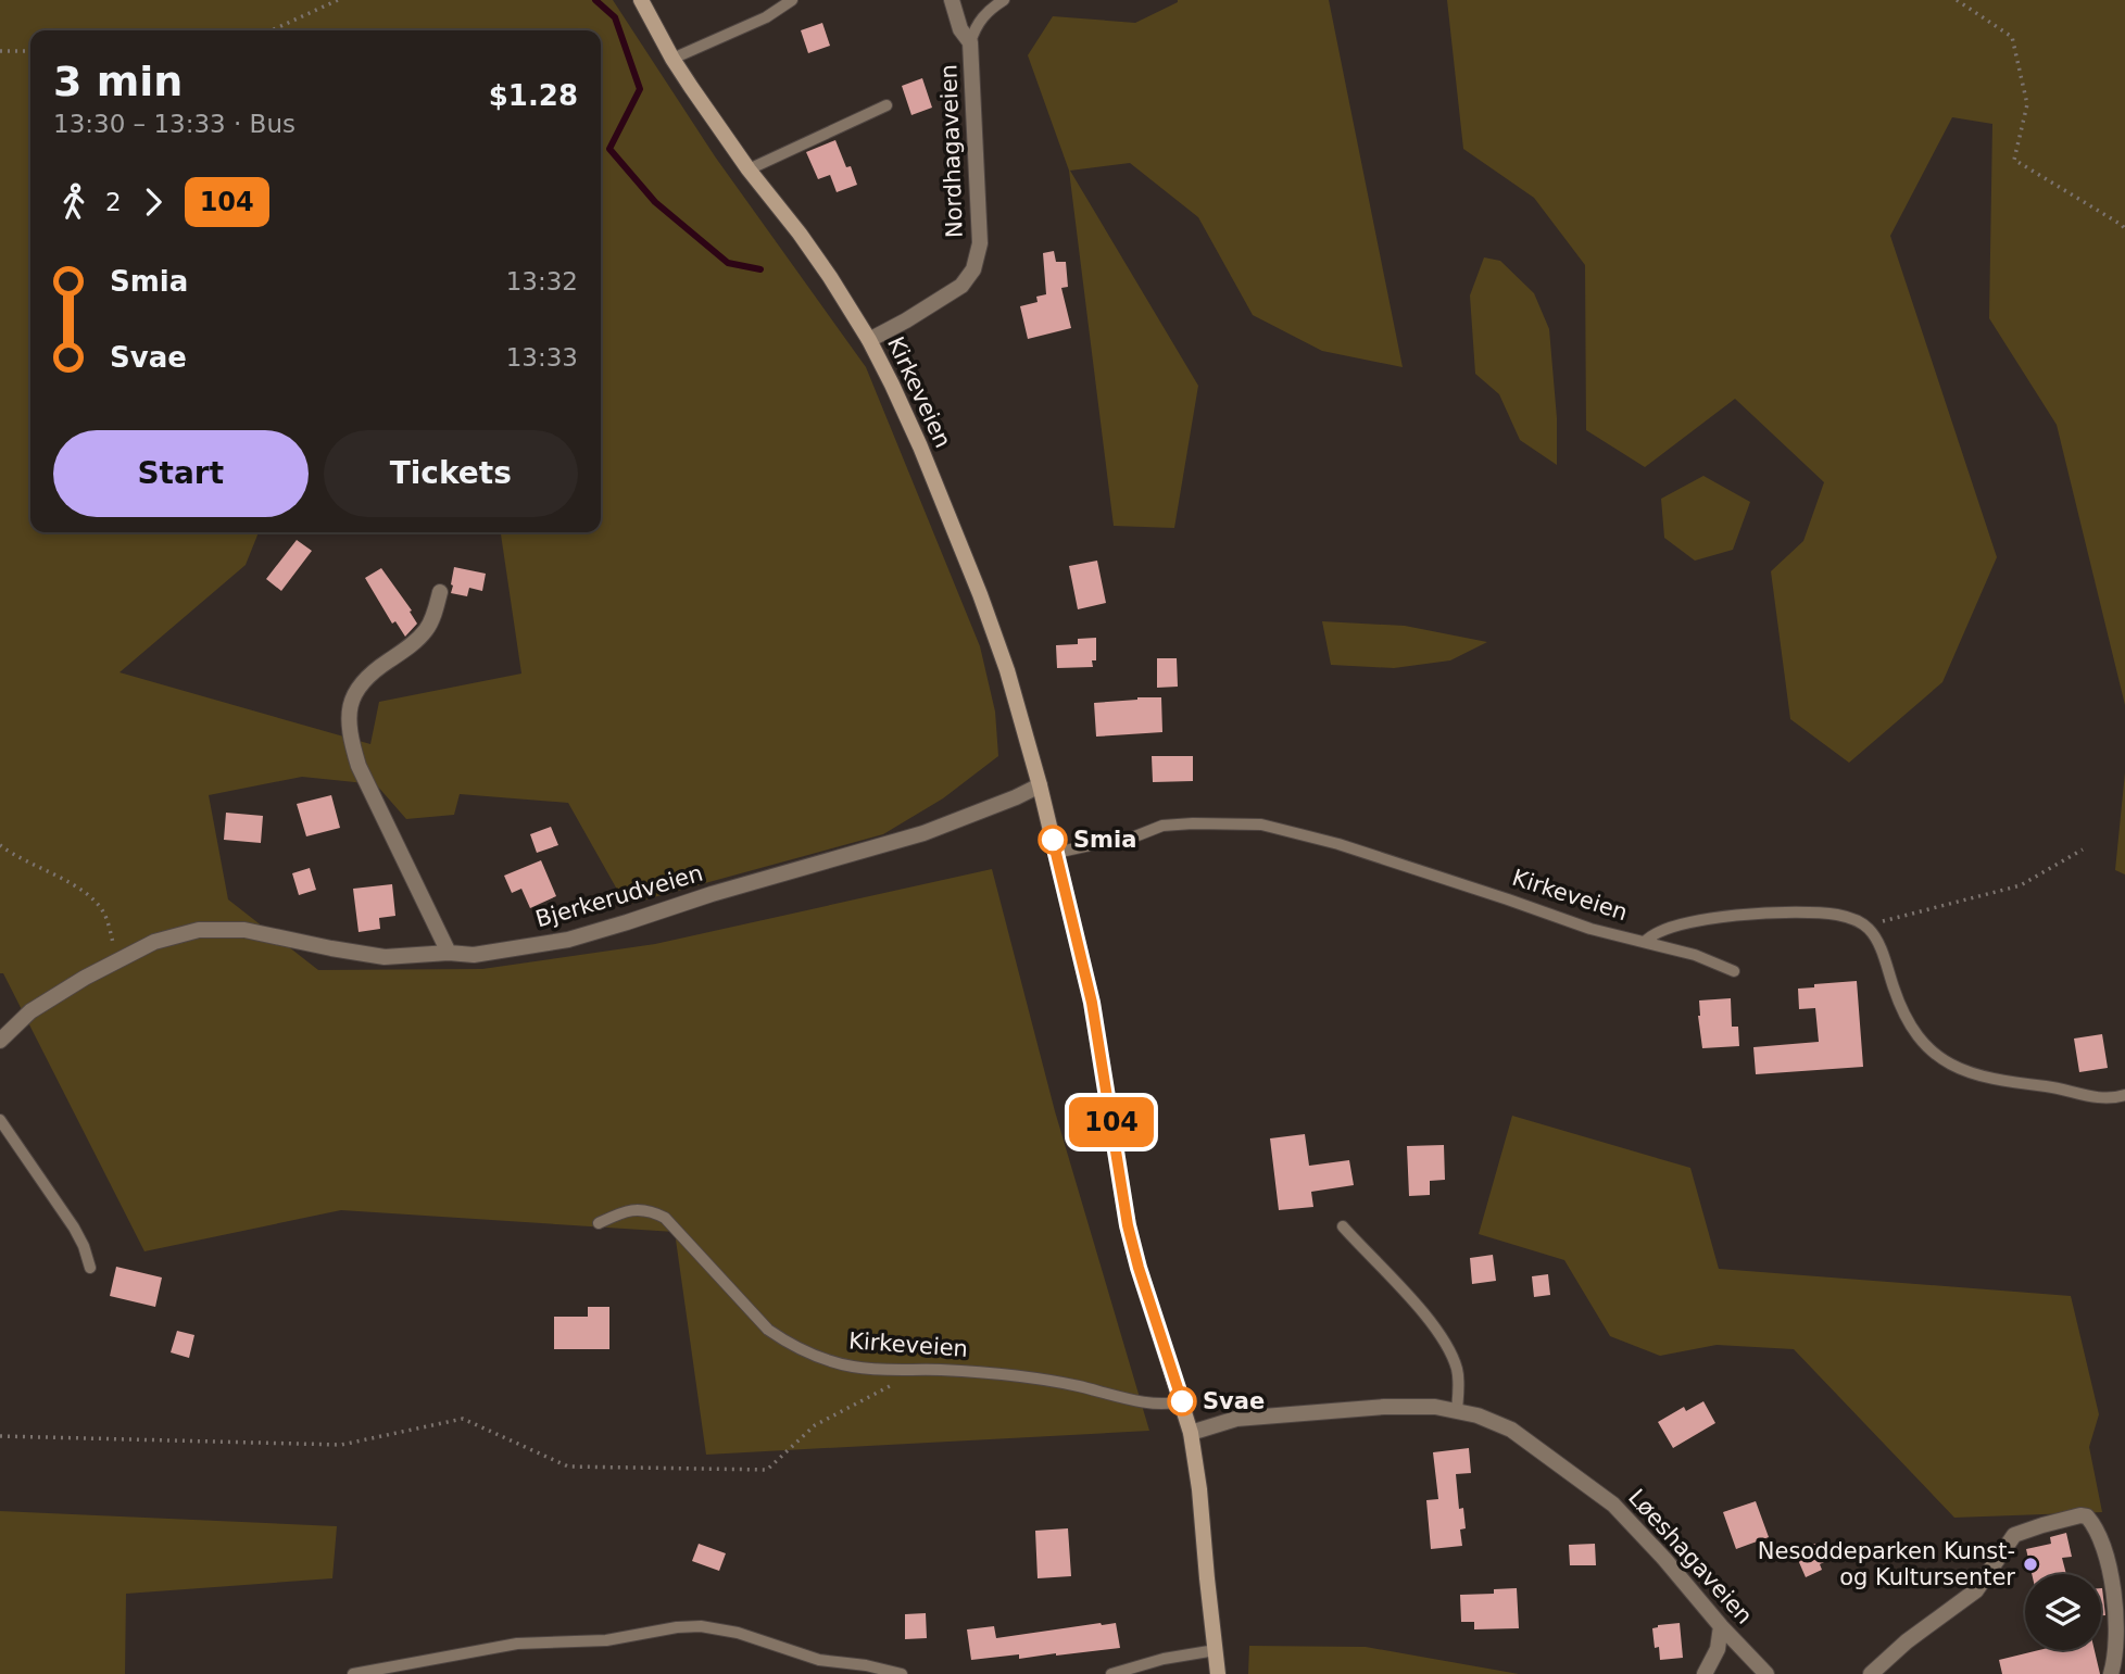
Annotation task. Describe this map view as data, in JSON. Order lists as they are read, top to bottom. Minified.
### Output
{"streets":{"main road":["Kirkeveien"],"street":["Nordhagaveien","Bjerkerudveien","Løeshagaveien"]},"crossings":[["Nordhagaveien","Kirkeveien"],["Kirkeveien","Bjerkerudveien"],["Kirkeveien","Løeshagaveien"]],"places":["Smia","Svae","Nesoddeparken Kunst- og Kultursenter"],"lines":["bus line 104"],"page":{"on_map":"104","heading":["3 min","13:30 – 13:33 · Bus","$1.28"],"legs":["2","104"],"list":[{"name":"Smia","value":"13:32"},{"name":"Svae","value":"13:33"}],"buttons":["Start","Tickets"]}}
